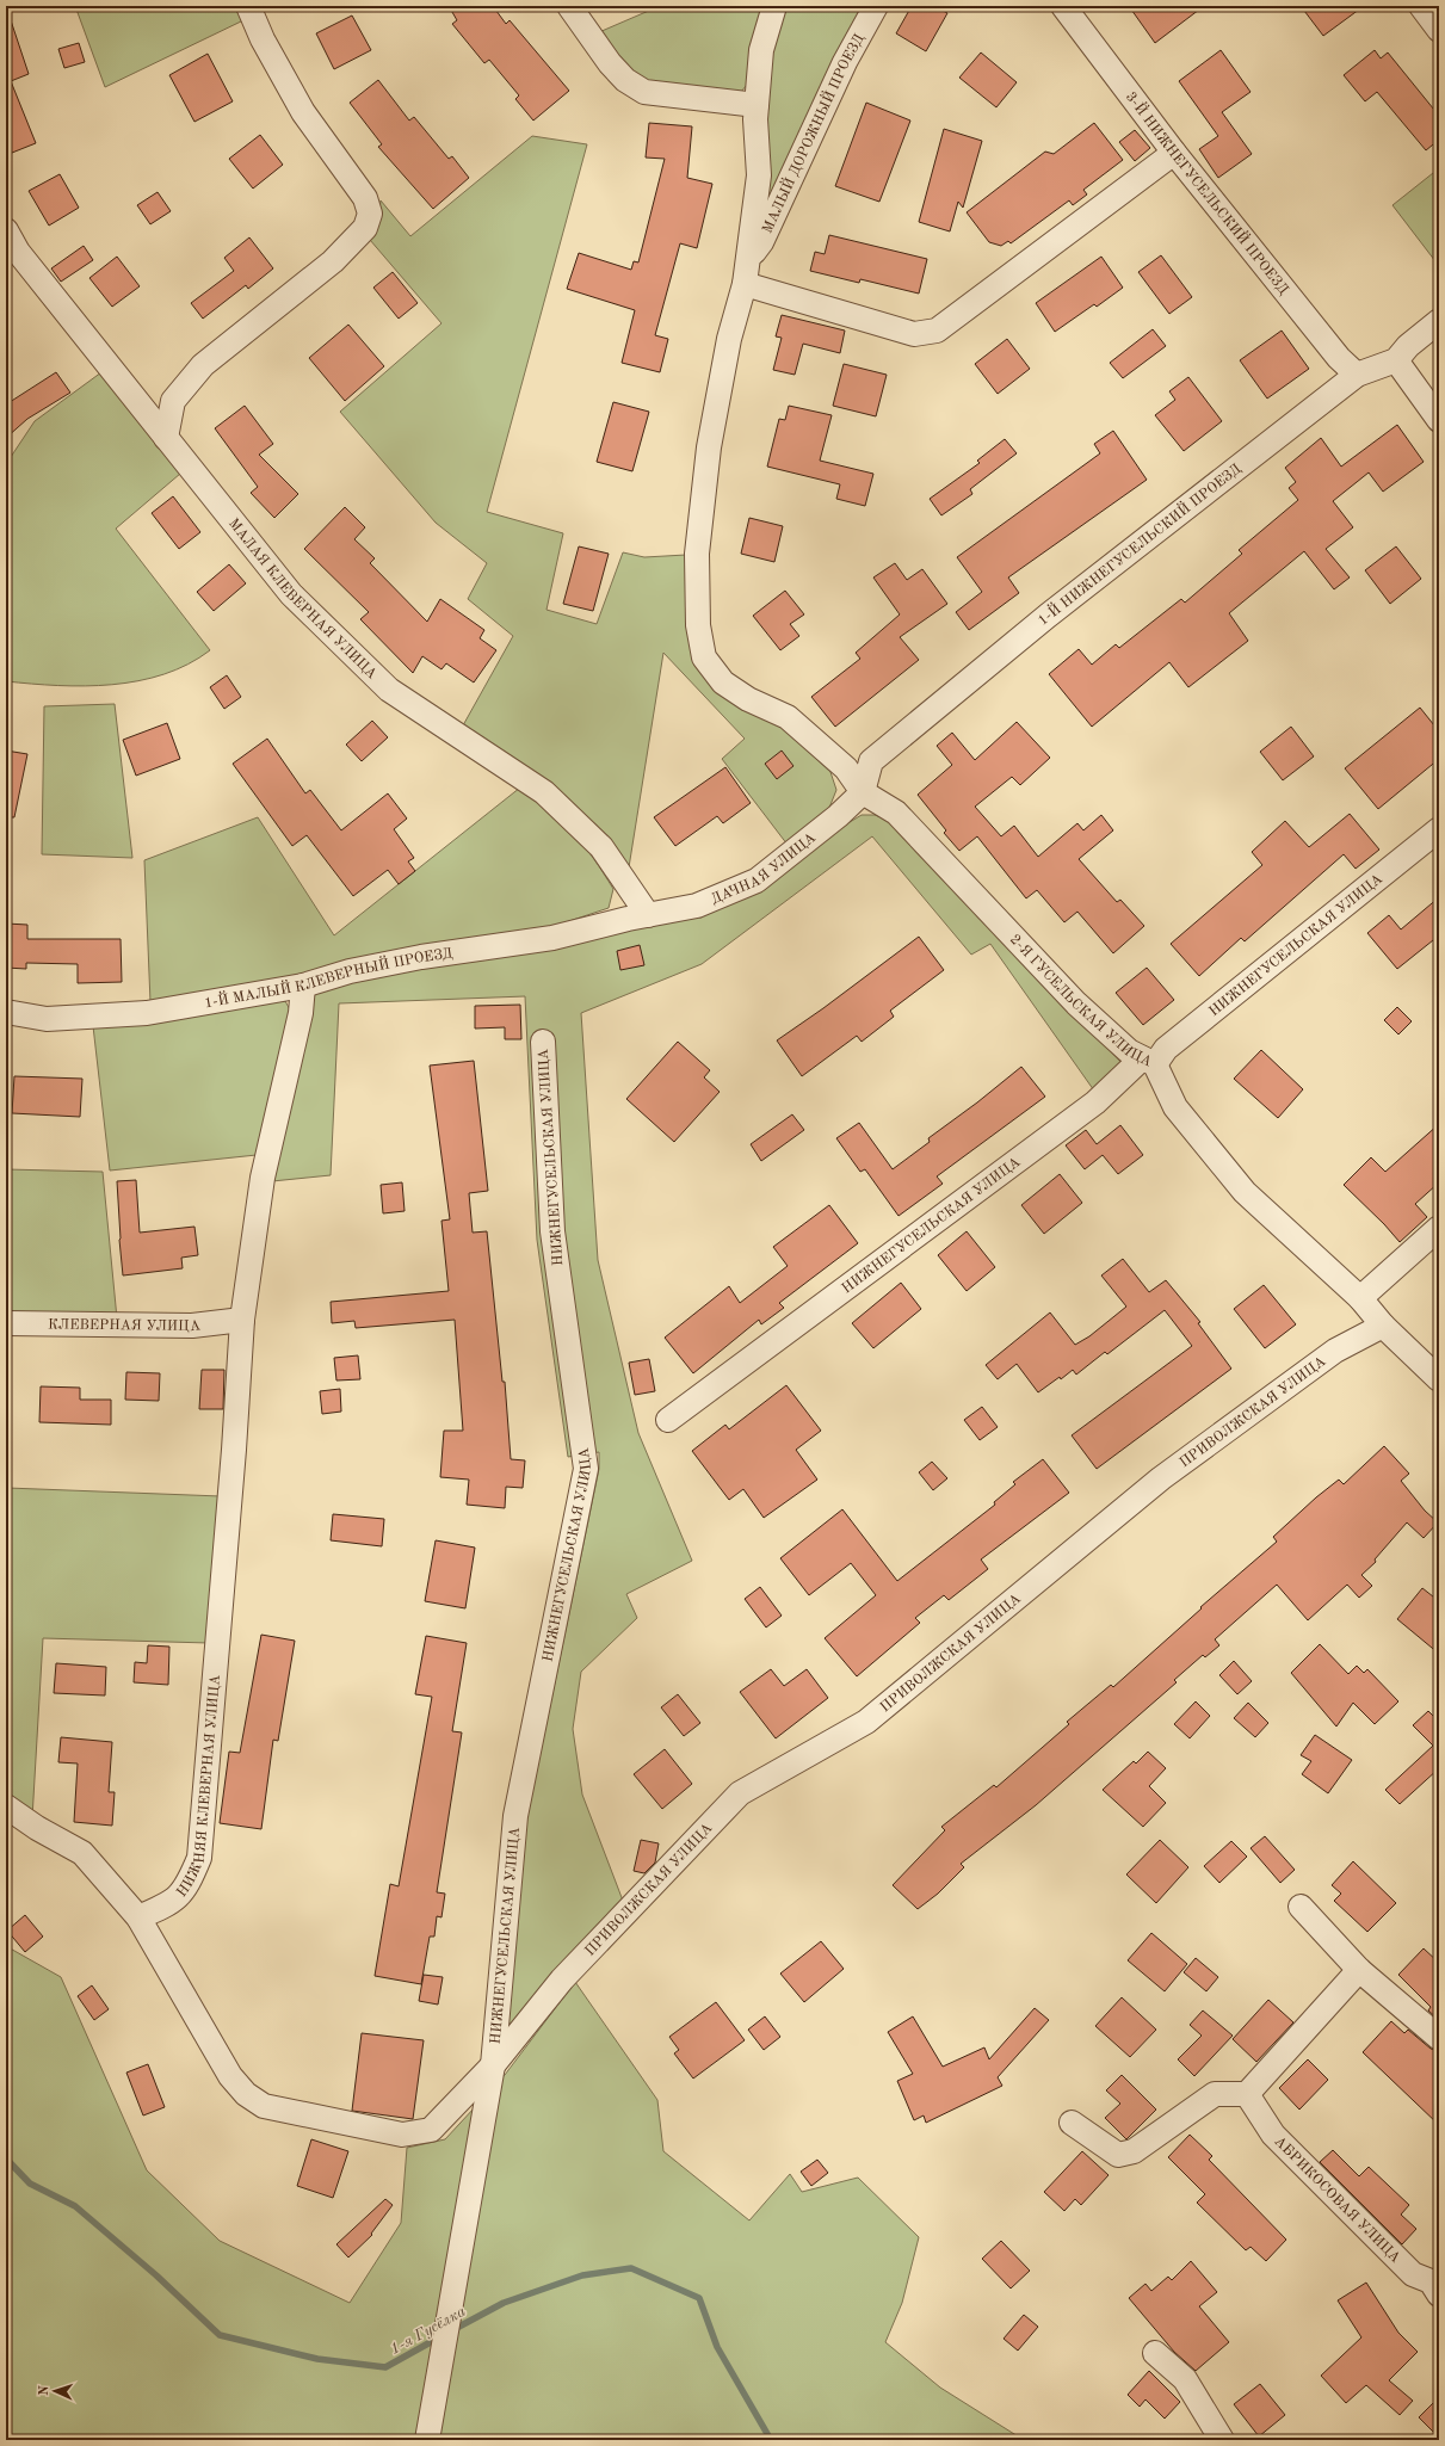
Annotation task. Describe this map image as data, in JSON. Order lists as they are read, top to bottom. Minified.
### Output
{"streets":{"street":["МАЛЫЙ ДОРОЖНЫЙ ПРОЕЗД","3-Й НИЖНЕГУСЕЛЬСКИЙ ПРОЕЗД","1-Й НИЖНЕГУСЕЛЬСКИЙ ПРОЕЗД","МАЛАЯ КЛЕВЕРНАЯ УЛИЦА","ДАЧНАЯ УЛИЦА","НИЖНЕГУСЕЛЬСКАЯ УЛИЦА","1-Й МАЛЫЙ КЛЕВЕРНЫЙ ПРОЕЗД","2-Я ГУСЕЛЬСКАЯ УЛИЦА","КЛЕВЕРНАЯ УЛИЦА","ПРИВОЛЖСКАЯ УЛИЦА","НИЖНЯЯ КЛЕВЕРНАЯ УЛИЦА","АБРИКОСОВАЯ УЛИЦА"]},"crossings":[["МАЛЫЙ ДОРОЖНЫЙ ПРОЕЗД","1-Й НИЖНЕГУСЕЛЬСКИЙ ПРОЕЗД"],["МАЛЫЙ ДОРОЖНЫЙ ПРОЕЗД","ДАЧНАЯ УЛИЦА"],["МАЛЫЙ ДОРОЖНЫЙ ПРОЕЗД","2-Я ГУСЕЛЬСКАЯ УЛИЦА"],["3-Й НИЖНЕГУСЕЛЬСКИЙ ПРОЕЗД","1-Й НИЖНЕГУСЕЛЬСКИЙ ПРОЕЗД"],["1-Й НИЖНЕГУСЕЛЬСКИЙ ПРОЕЗД","ДАЧНАЯ УЛИЦА"],["1-Й НИЖНЕГУСЕЛЬСКИЙ ПРОЕЗД","2-Я ГУСЕЛЬСКАЯ УЛИЦА"],["МАЛАЯ КЛЕВЕРНАЯ УЛИЦА","ДАЧНАЯ УЛИЦА"],["МАЛАЯ КЛЕВЕРНАЯ УЛИЦА","1-Й МАЛЫЙ КЛЕВЕРНЫЙ ПРОЕЗД"],["ДАЧНАЯ УЛИЦА","1-Й МАЛЫЙ КЛЕВЕРНЫЙ ПРОЕЗД"],["ДАЧНАЯ УЛИЦА","2-Я ГУСЕЛЬСКАЯ УЛИЦА"],["НИЖНЕГУСЕЛЬСКАЯ УЛИЦА","2-Я ГУСЕЛЬСКАЯ УЛИЦА"],["НИЖНЕГУСЕЛЬСКАЯ УЛИЦА","ПРИВОЛЖСКАЯ УЛИЦА"],["1-Й МАЛЫЙ КЛЕВЕРНЫЙ ПРОЕЗД","НИЖНЯЯ КЛЕВЕРНАЯ УЛИЦА"],["2-Я ГУСЕЛЬСКАЯ УЛИЦА","ПРИВОЛЖСКАЯ УЛИЦА"],["КЛЕВЕРНАЯ УЛИЦА","НИЖНЯЯ КЛЕВЕРНАЯ УЛИЦА"]],"water":["1-я Гусёлка"],"north":"left"}
